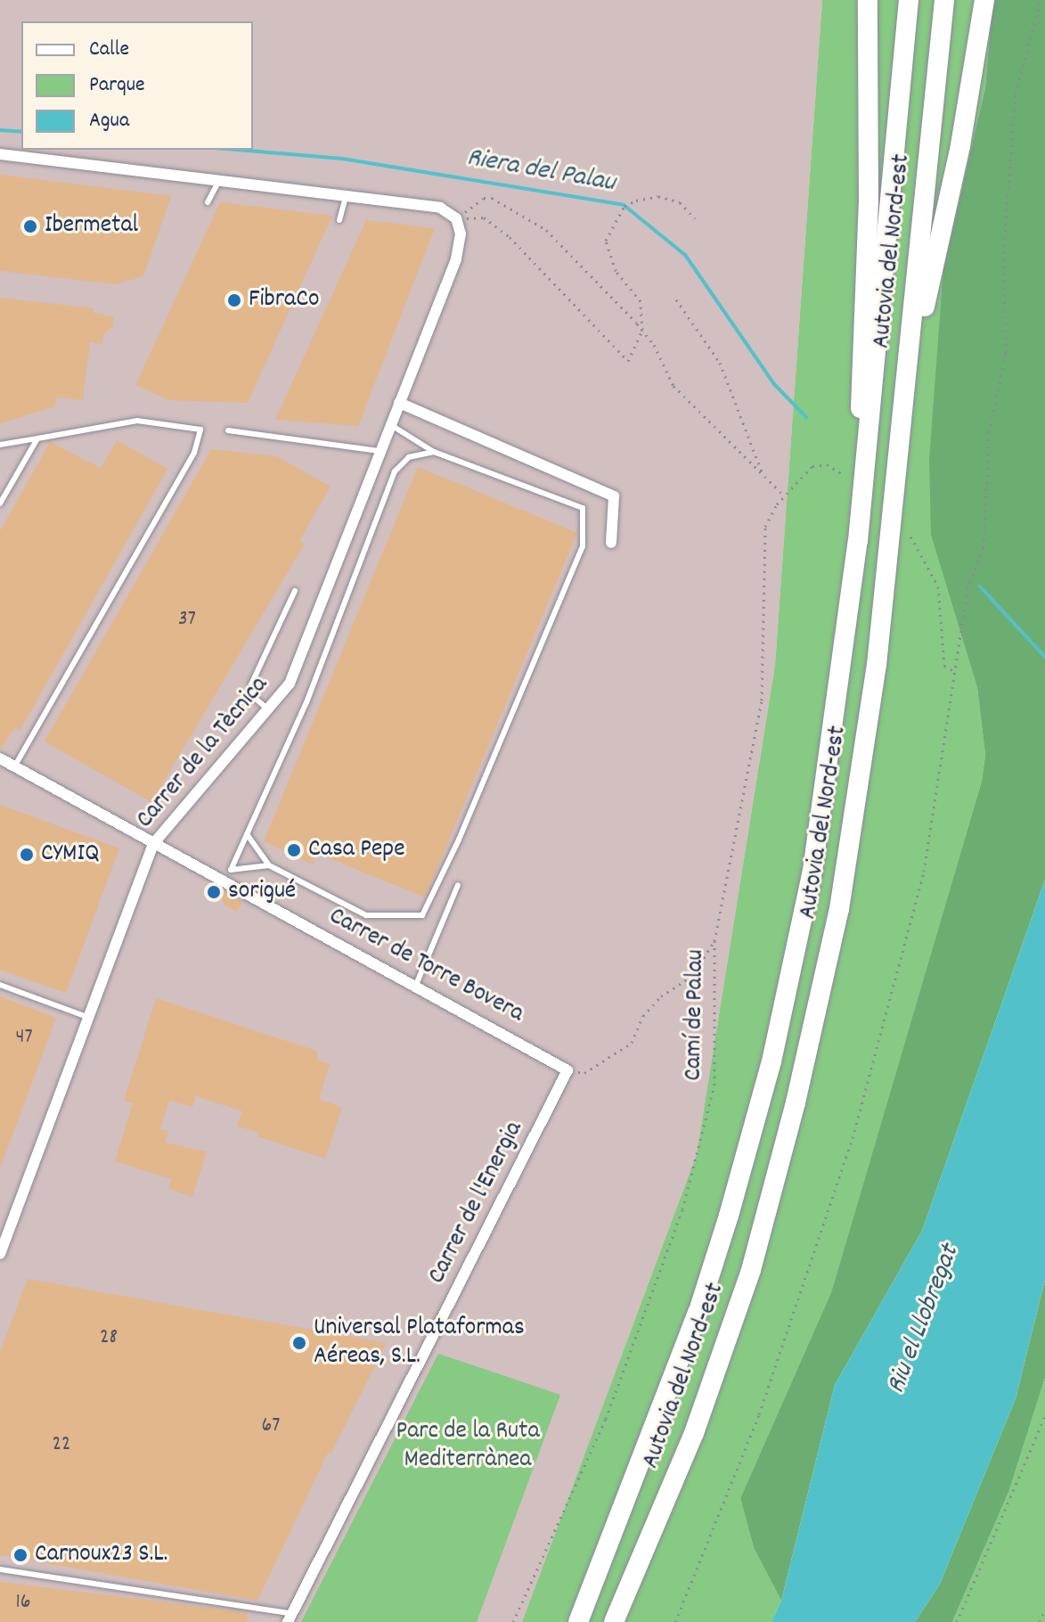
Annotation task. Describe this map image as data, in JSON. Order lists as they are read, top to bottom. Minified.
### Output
{"streets":{"highway":["Autovia del Nord-est"],"street":["Carrer de la Tècnica","Carrer de Torre Bovera","Carrer de l'Energia"],"path":["Camí de Palau"]},"crossings":[["Carrer de la Tècnica","Carrer de Torre Bovera"],["Carrer de Torre Bovera","Carrer de l'Energia"]],"water":["Riera del Palau","Riu el Llobregat"],"parks":["Parc de la Ruta Mediterrànea"],"places":["Ibermetal","FibraCo","Casa Pepe","CYMIQ","sorigué","Universal Plataformas Aéreas, S.L.","Carnoux23 S.L."],"house_numbers":["37","47","28","67","22","16"],"legend":["Calle","Parque","Agua"]}
